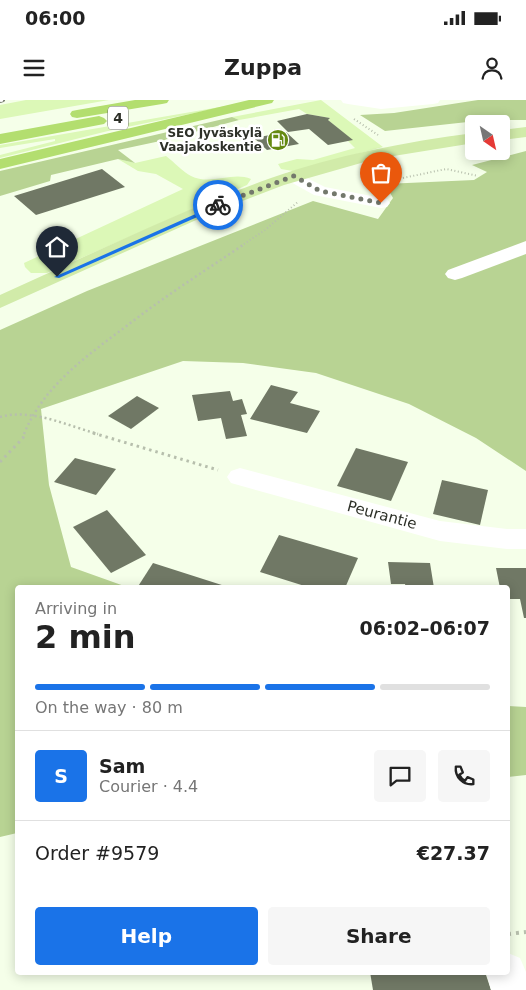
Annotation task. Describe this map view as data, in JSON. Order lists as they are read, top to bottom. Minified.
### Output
{"streets":{"highway":["4"],"street":["Peurantie"]},"places":{"fuel station":["SEO Jyväskylä Vaajakoskentie"]},"north":"bottom right","page":{"status":"06:00","header":"Zuppa","heading":["2 min","Arriving in","06:02–06:07"],"panel":["Sam","Courier · 4.4","Order #9579","€27.37"],"bar":"On the way · 80 m","round":"S","buttons":["Help","Share"]}}
